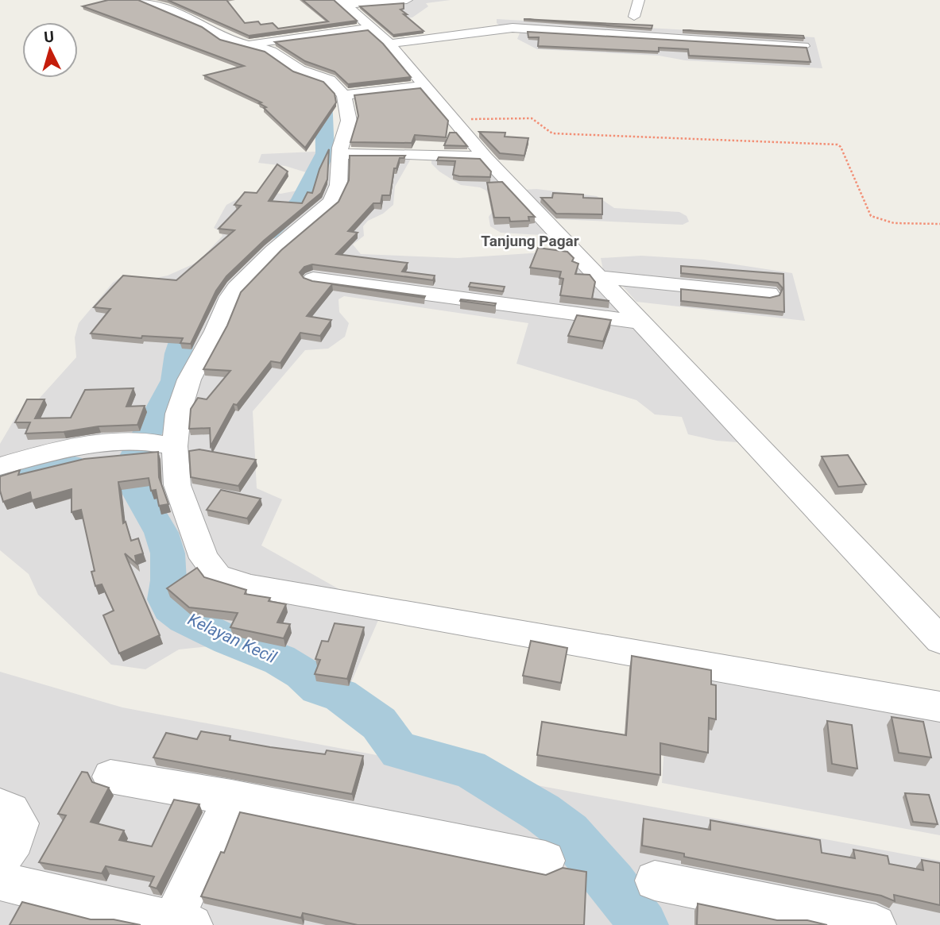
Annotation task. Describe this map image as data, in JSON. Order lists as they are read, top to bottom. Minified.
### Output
{"districts":["Tanjung Pagar"],"water":["Kelayan Kecil"],"north":"top"}
